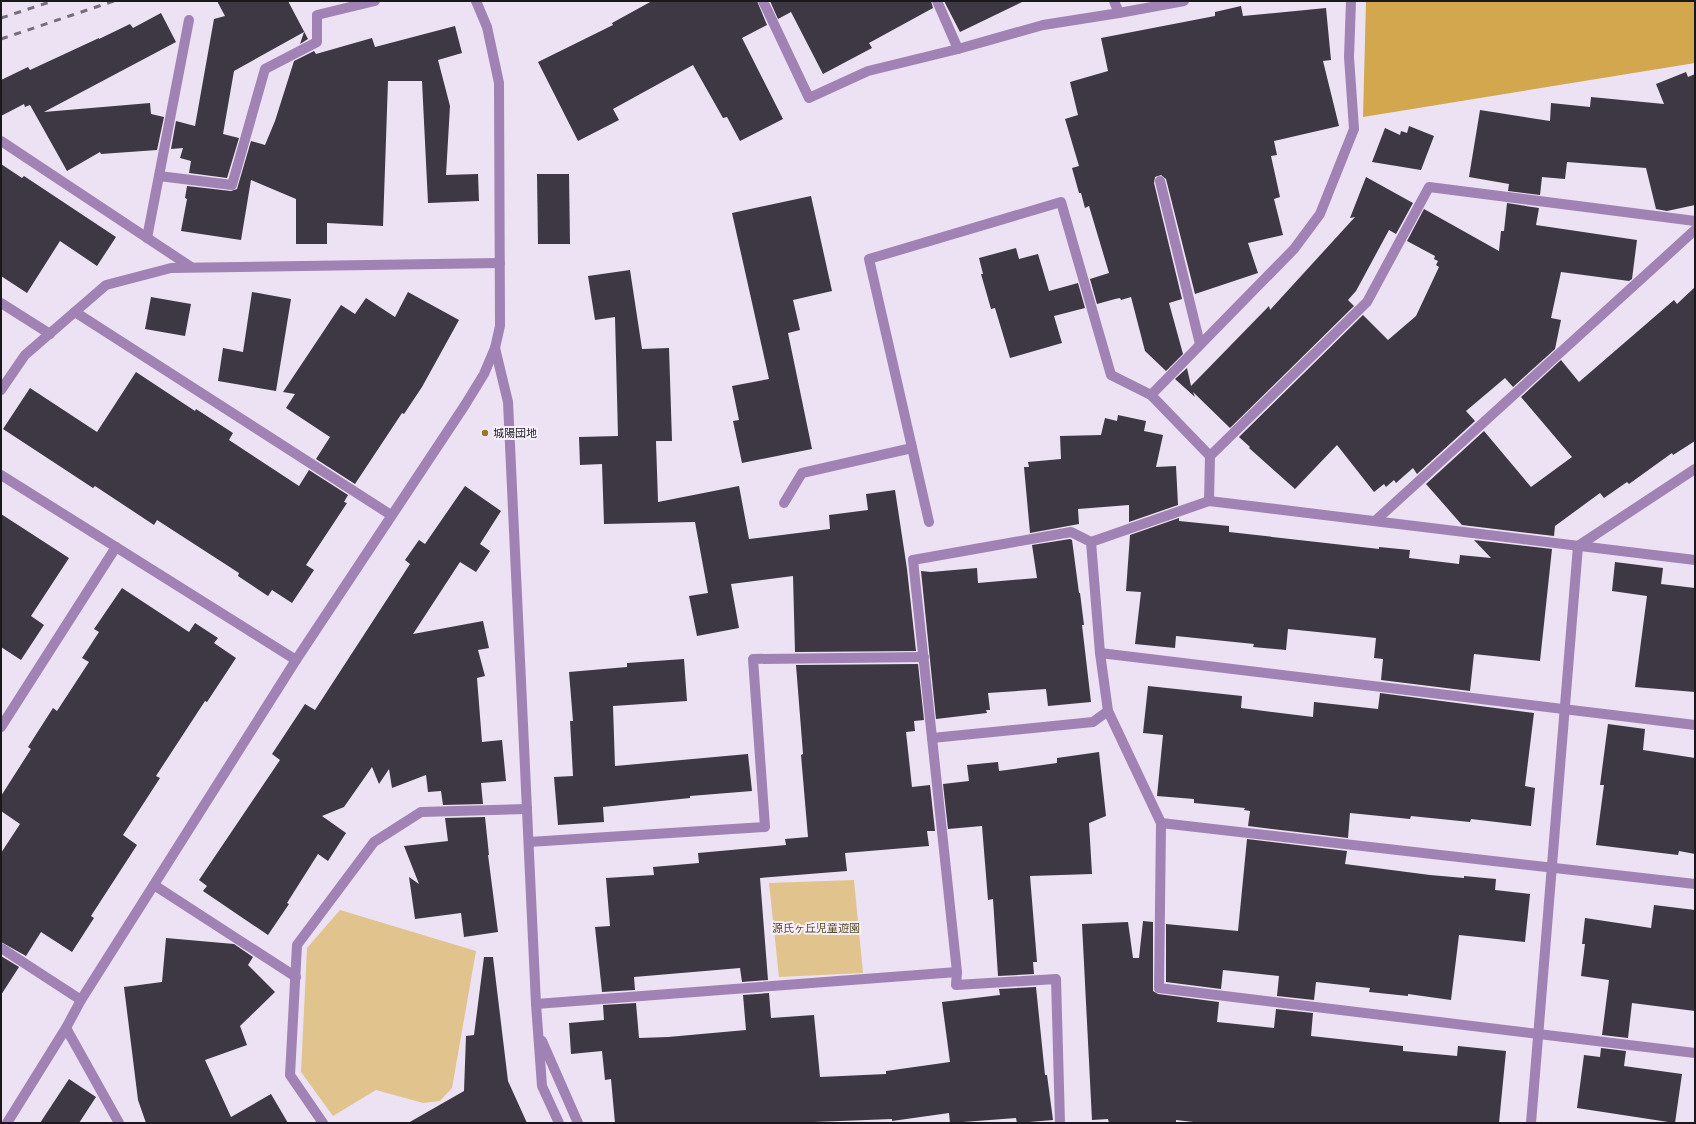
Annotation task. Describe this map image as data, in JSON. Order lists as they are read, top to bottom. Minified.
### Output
{"parks":["源氏ヶ丘児童遊園"],"places":["城陽団地"]}
